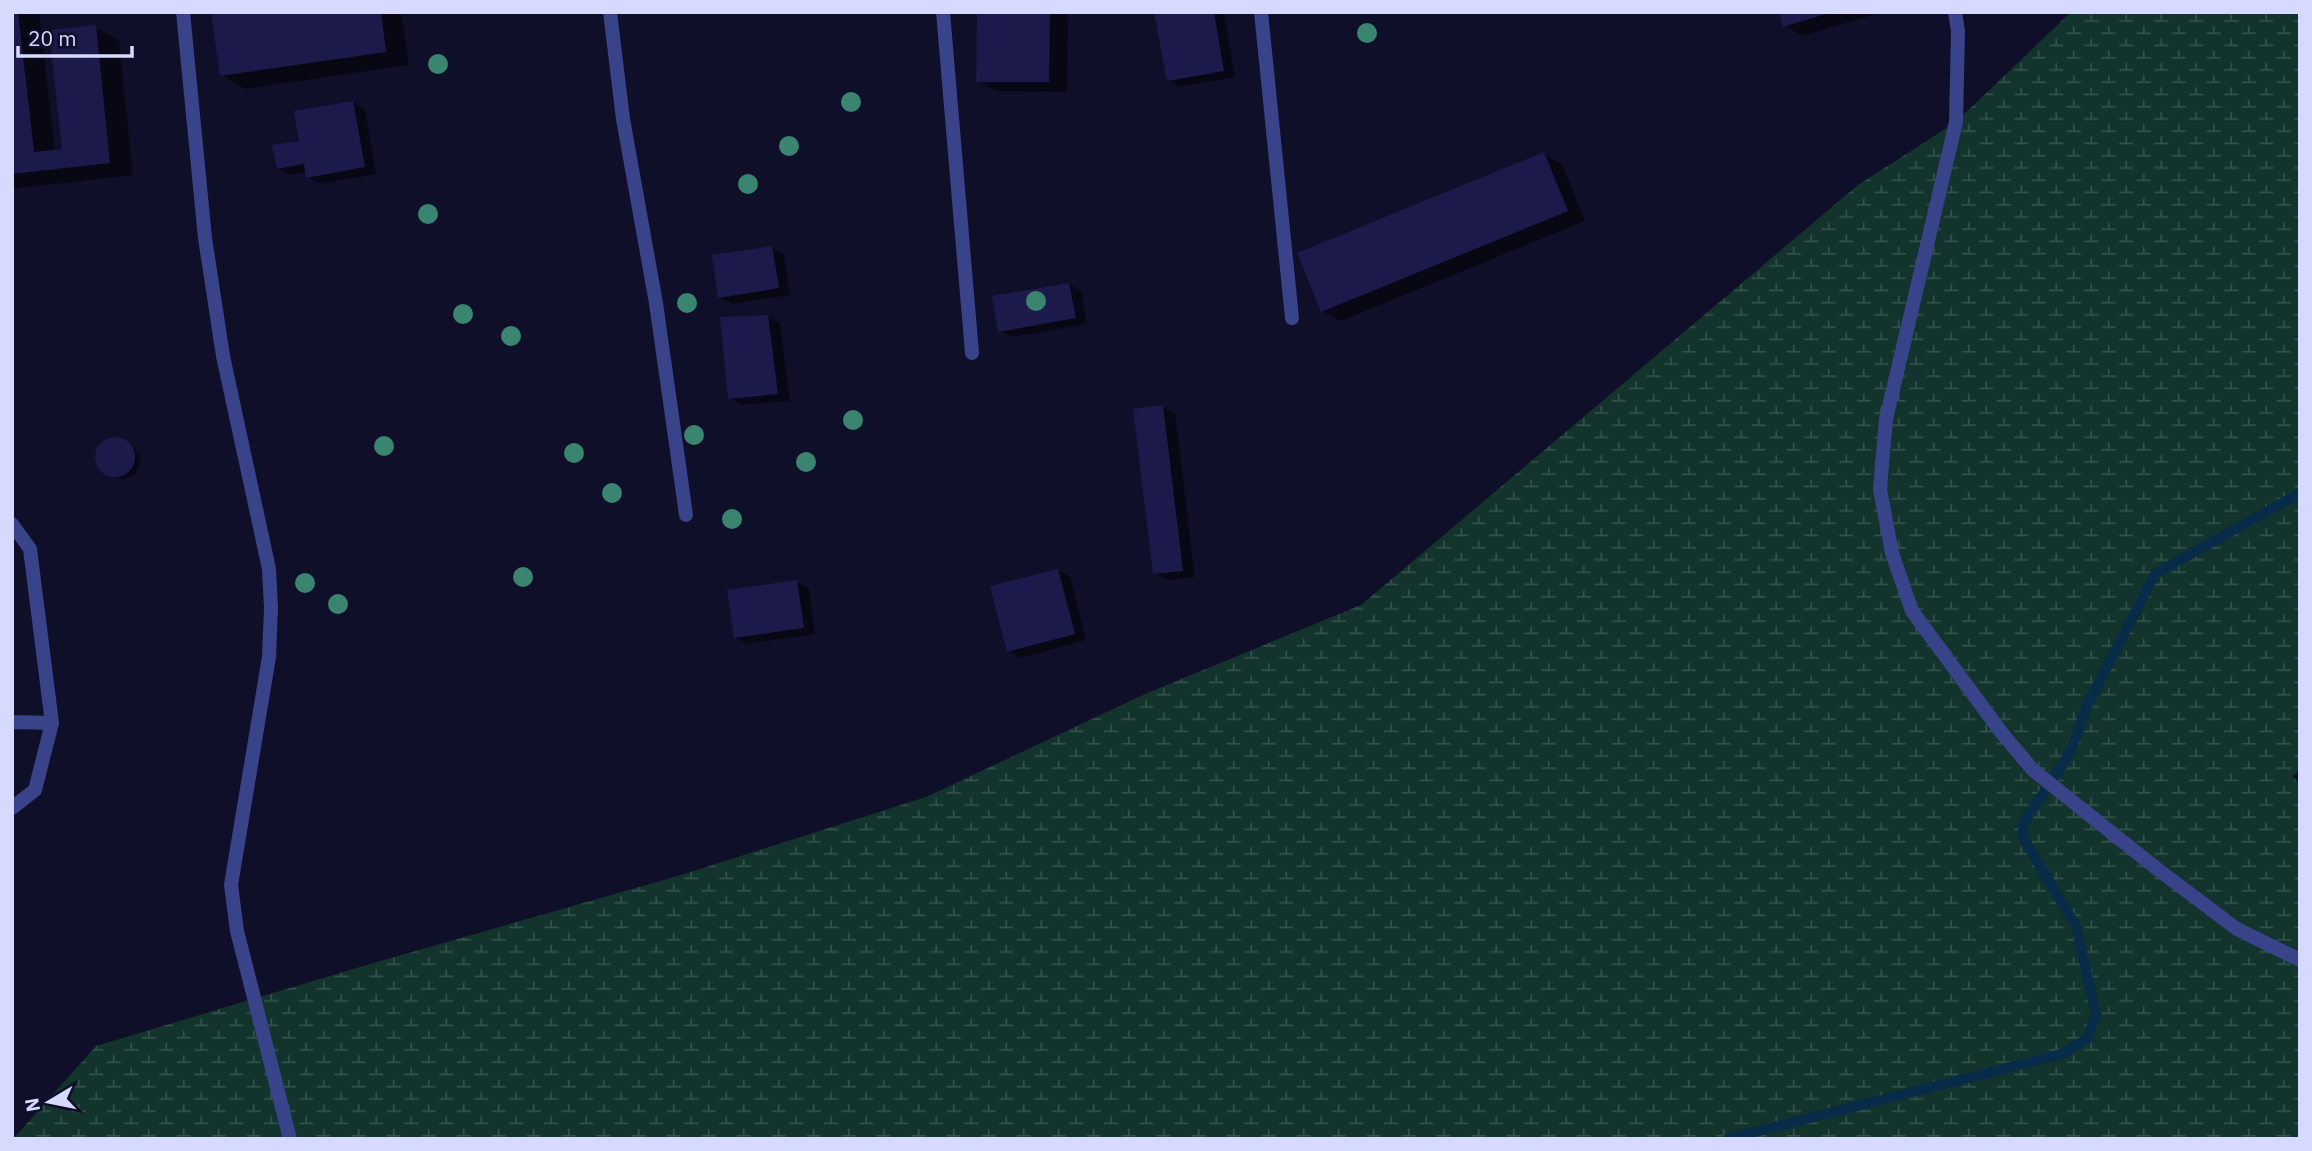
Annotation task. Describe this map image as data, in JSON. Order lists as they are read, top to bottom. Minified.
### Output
{"scale_bar":"20 m","north":"left"}
